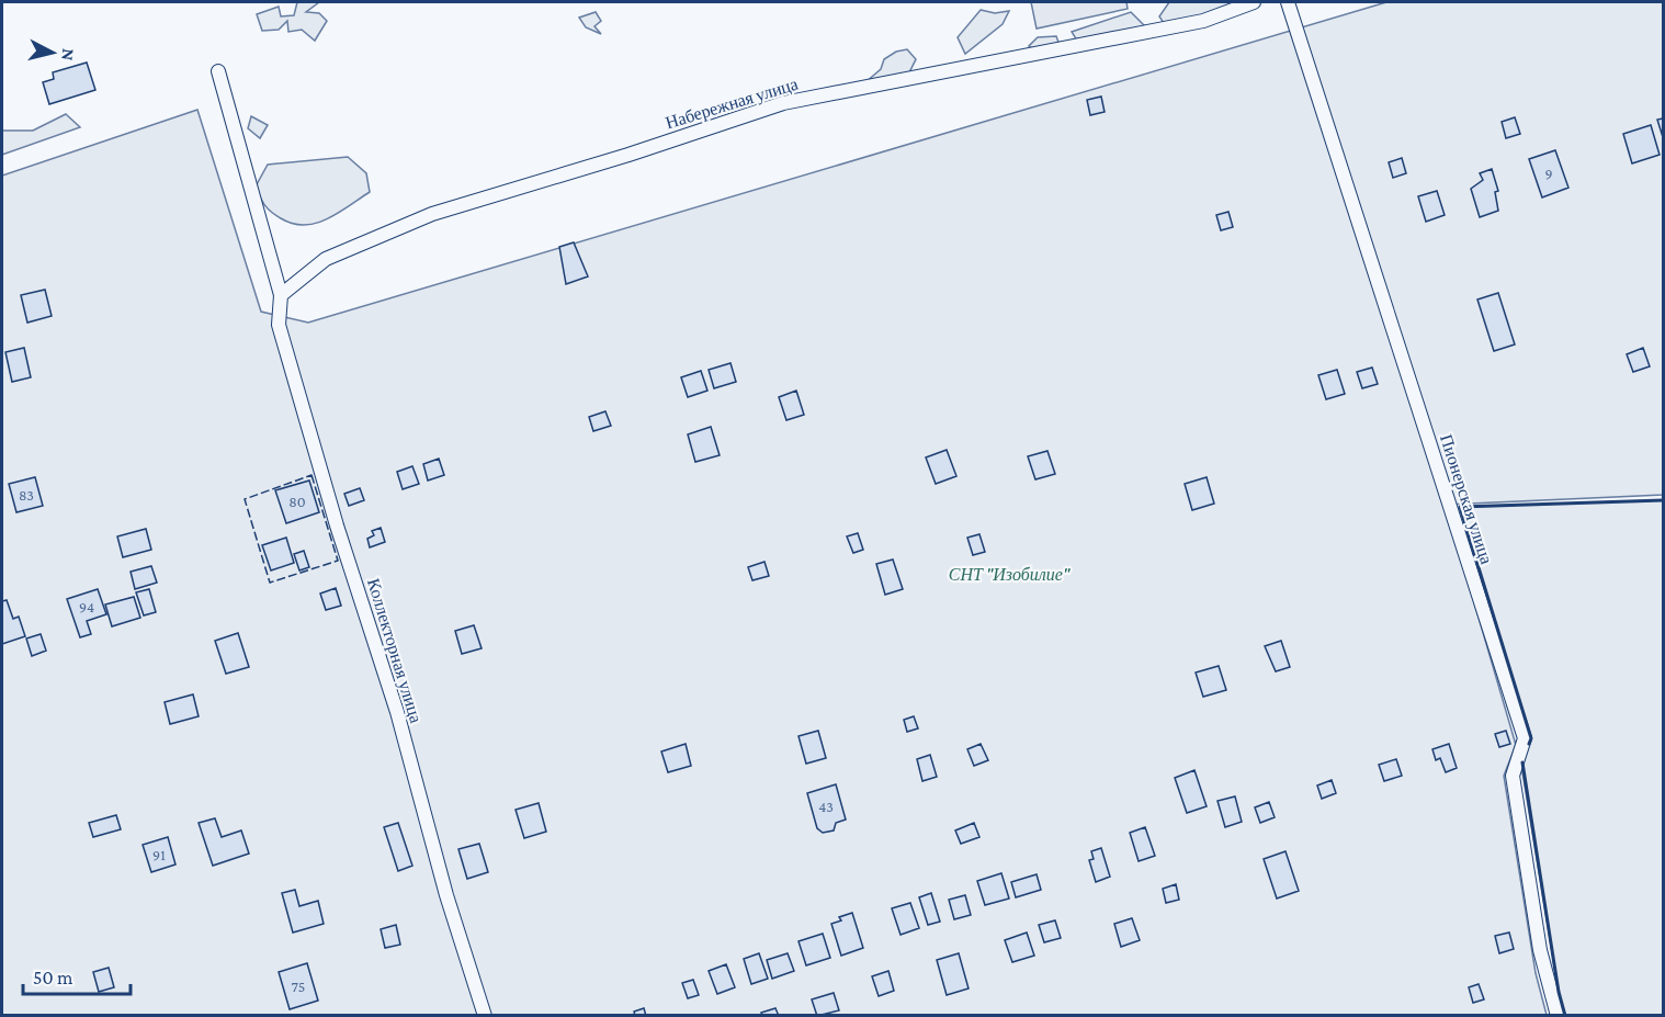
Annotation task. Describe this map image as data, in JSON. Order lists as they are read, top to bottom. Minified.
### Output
{"streets":{"street":["Набережная улица","Пионерская улица","Коллекторная улица"]},"crossings":[["Набережная улица","Коллекторная улица"]],"parks":["СНТ \"Изобилие\""],"house_numbers":["9","83","80","94","43","91","75"],"scale_bar":"50 m","north":"right"}
